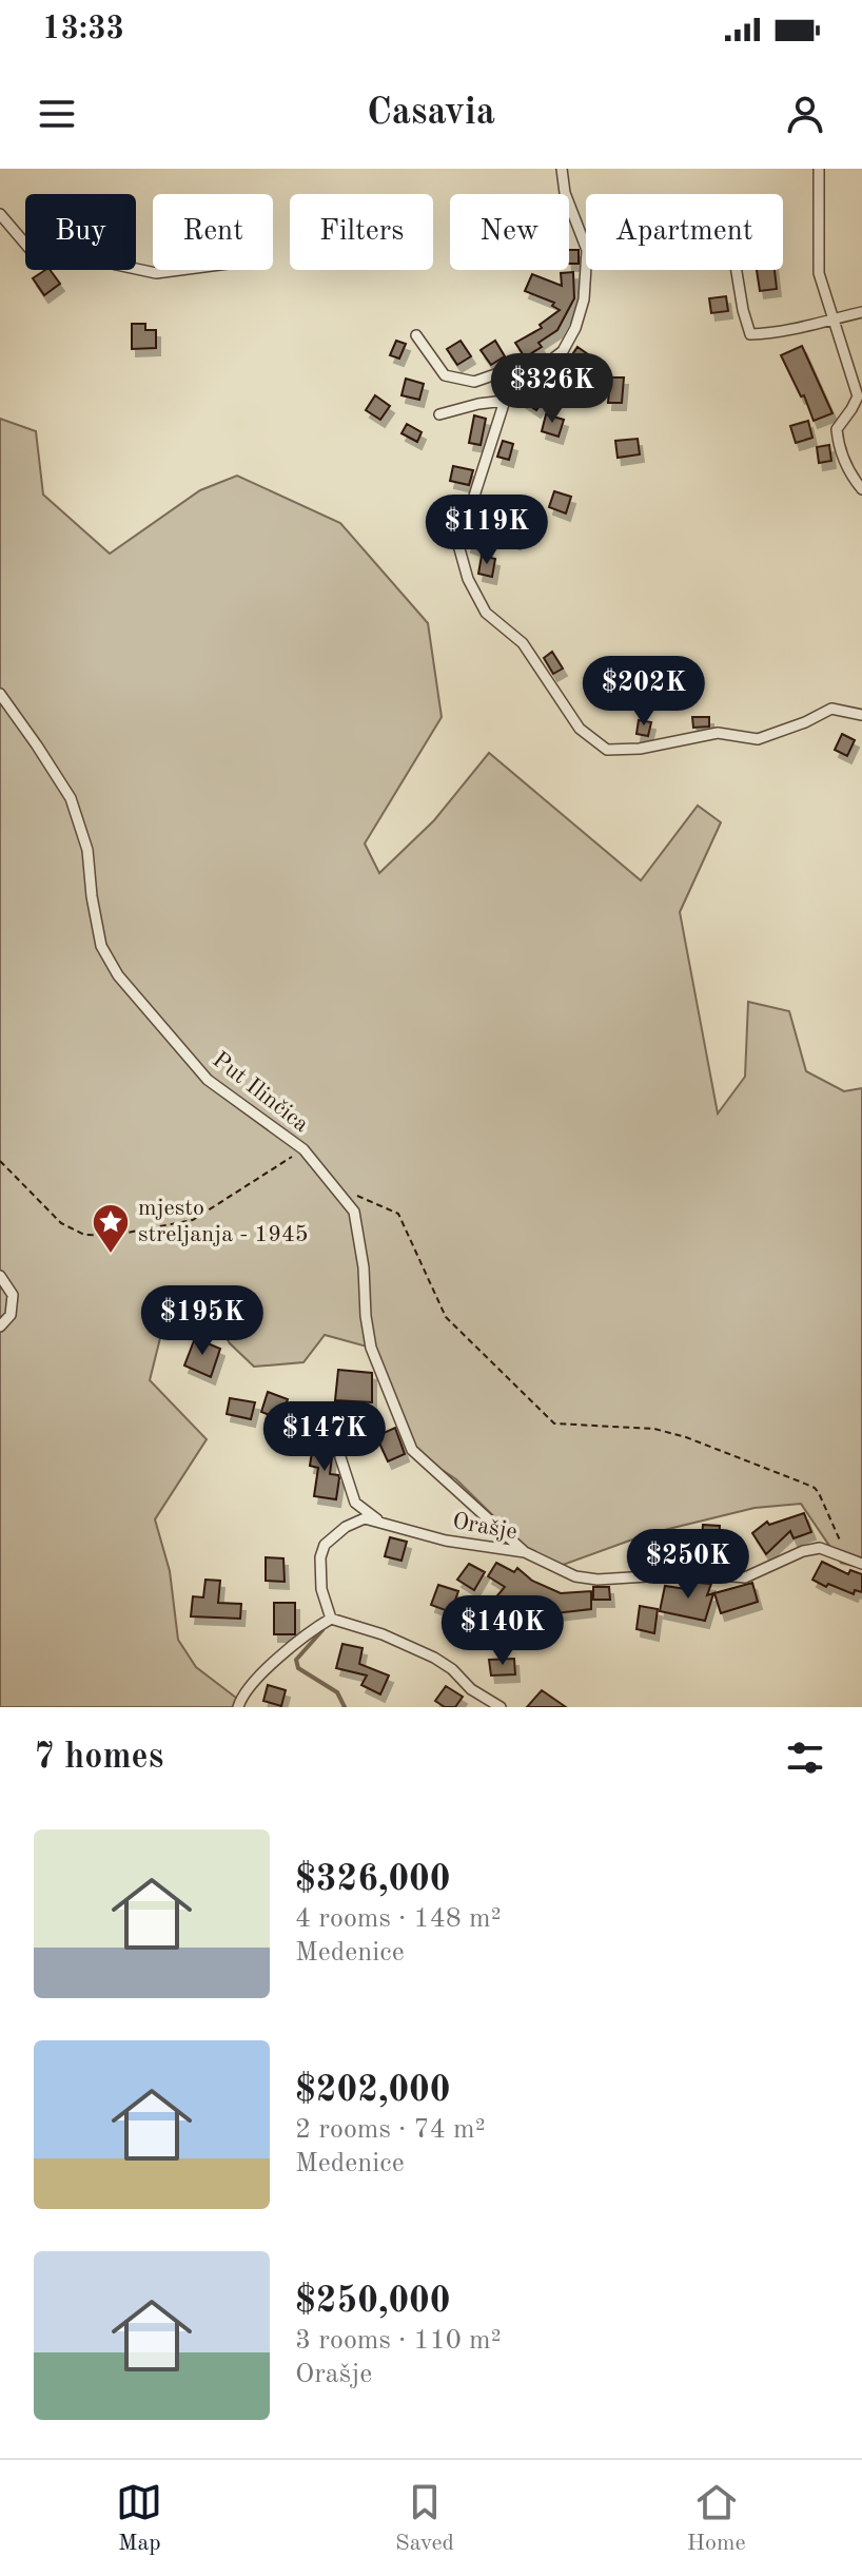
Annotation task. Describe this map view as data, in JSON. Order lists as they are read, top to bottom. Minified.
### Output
{"streets":{"street":["Put Ilinčica","Orašje"]},"crossings":[["Put Ilinčica","Orašje"]],"places":{"place":["mjesto streljanja - 1945"]},"page":{"status":"13:33","header":"Casavia","chip":["Buy","Rent","Filters","New","Apartment"],"price":["$326K","$119K","$202K","$195K","$147K","$250K","$140K"],"heading":"7 homes","list":[{"name":"$326,000","note":"4 rooms · 148 m² · Medenice"},{"name":"$202,000","note":"2 rooms · 74 m² · Medenice"},{"name":"$250,000","note":"3 rooms · 110 m² · Orašje"}],"tabs":["Map","Saved","Home"]}}
